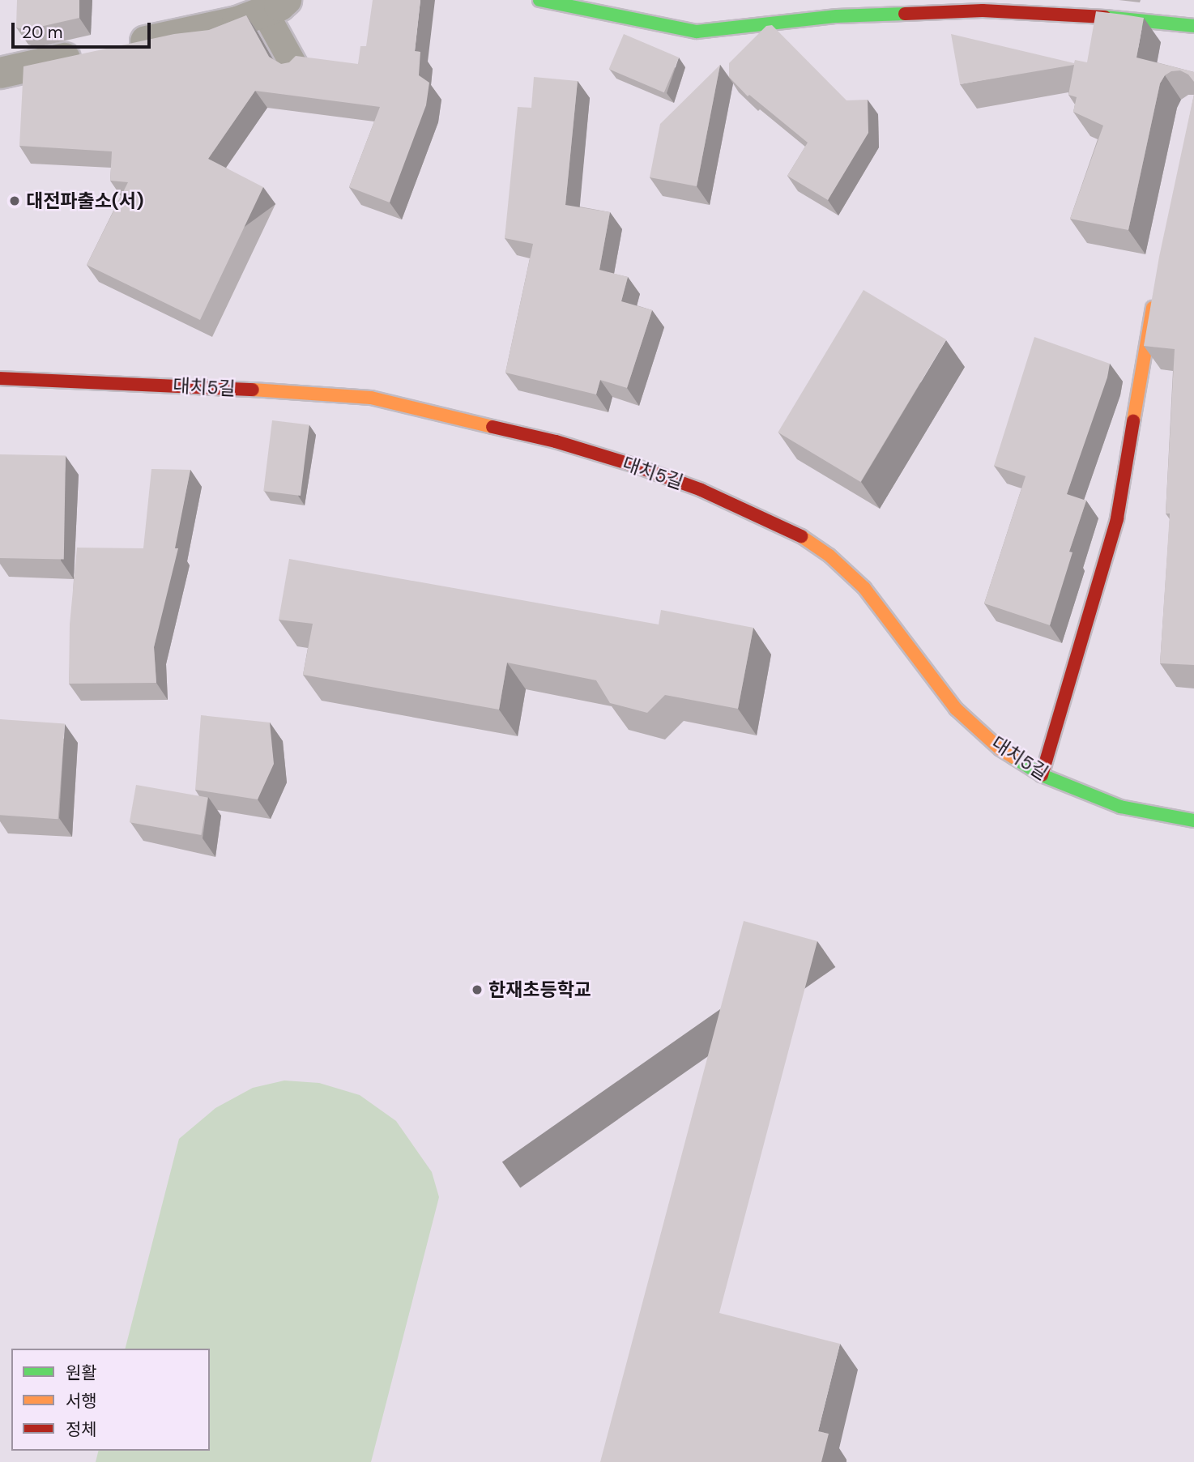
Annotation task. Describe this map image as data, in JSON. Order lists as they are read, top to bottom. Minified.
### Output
{"streets":{"street":["대치5길"]},"places":["대전파출소(서)","한재초등학교"],"legend":["원활","서행","정체"],"scale_bar":"20 m"}
